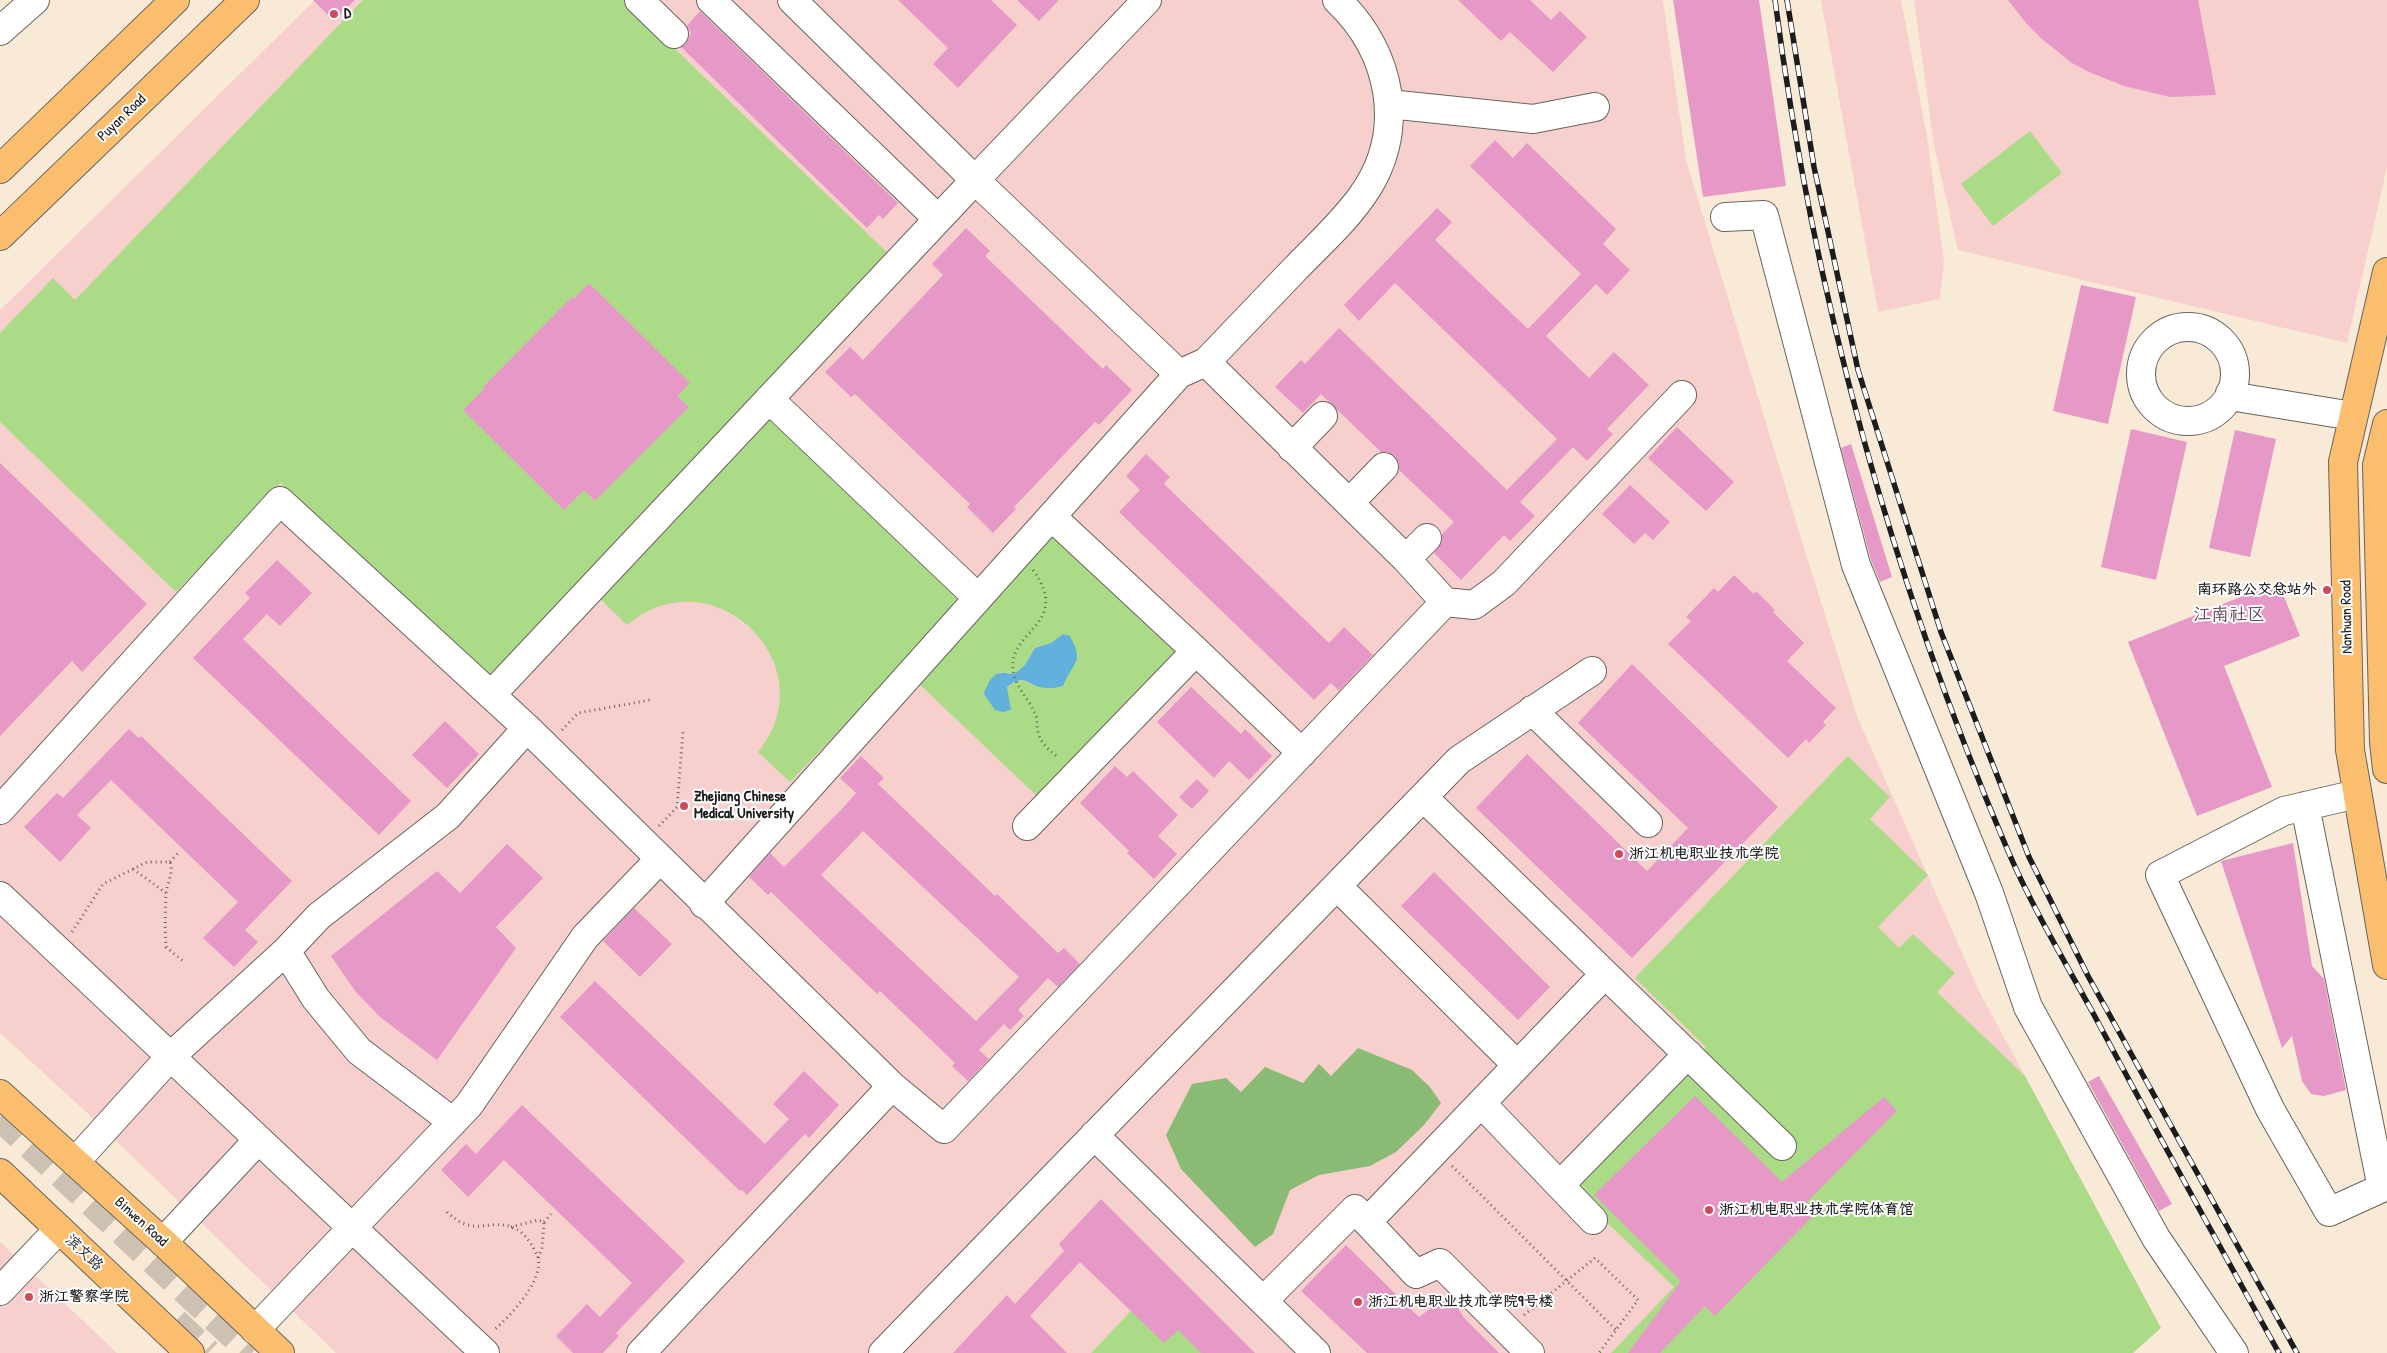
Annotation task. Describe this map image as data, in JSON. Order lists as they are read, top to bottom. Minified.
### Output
{"streets":{"main road":["Puyan Road","Nanhuan Road","Binwen Road","滨文路"]},"districts":["江南社区"],"places":["D","南环路公交总站外","Zhejiang Chinese Medical University","浙江机电职业技术学院","浙江机电职业技术学院体育馆","浙江警察学院","浙江机电职业技术学院9号楼"]}
